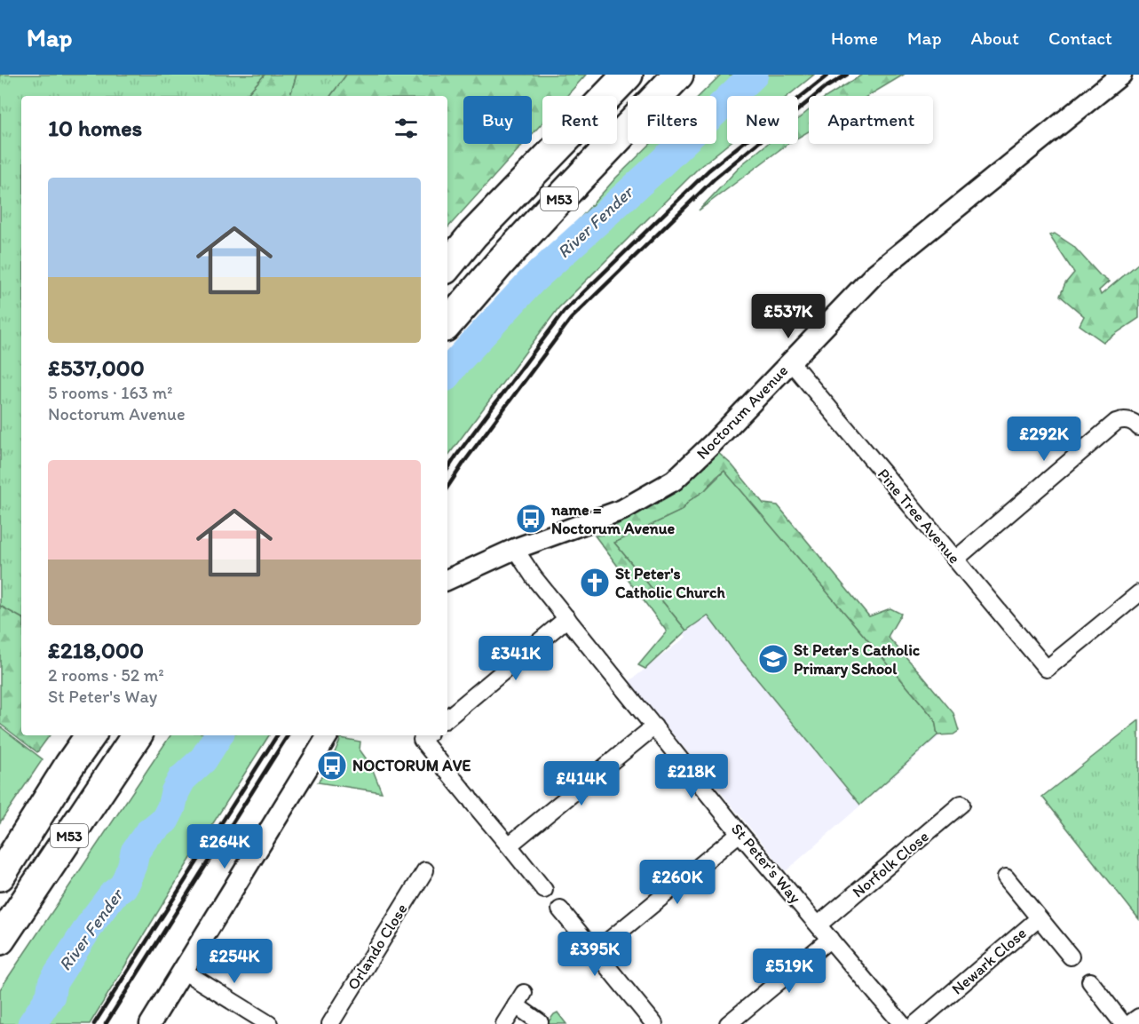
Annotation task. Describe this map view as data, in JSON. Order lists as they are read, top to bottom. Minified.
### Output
{"streets":{"highway":["M53"],"street":["Noctorum Avenue","Pine Tree Avenue","St Peter's Way","Norfolk Close","Orlando Close","Newark Close"]},"crossings":[["Noctorum Avenue","Pine Tree Avenue"],["Noctorum Avenue","St Peter's Way"],["St Peter's Way","Norfolk Close"]],"water":["River Fender"],"places":{"bus stop":["name = Noctorum Avenue","NOCTORUM AVE"],"church":["St Peter's Catholic Church"],"school or university":["St Peter's Catholic Primary School"]},"page":{"header":"Map","nav":["Home","Map","About","Contact"],"chip":["Buy","Rent","Filters","New","Apartment"],"heading":"10 homes","list":[{"name":"£537,000","note":"5 rooms · 163 m² · Noctorum Avenue"},{"name":"£218,000","note":"2 rooms · 52 m² · St Peter's Way"}],"price":["£537K","£292K","£341K","£218K","£414K","£264K","£260K","£395K","£254K","£519K"]}}
